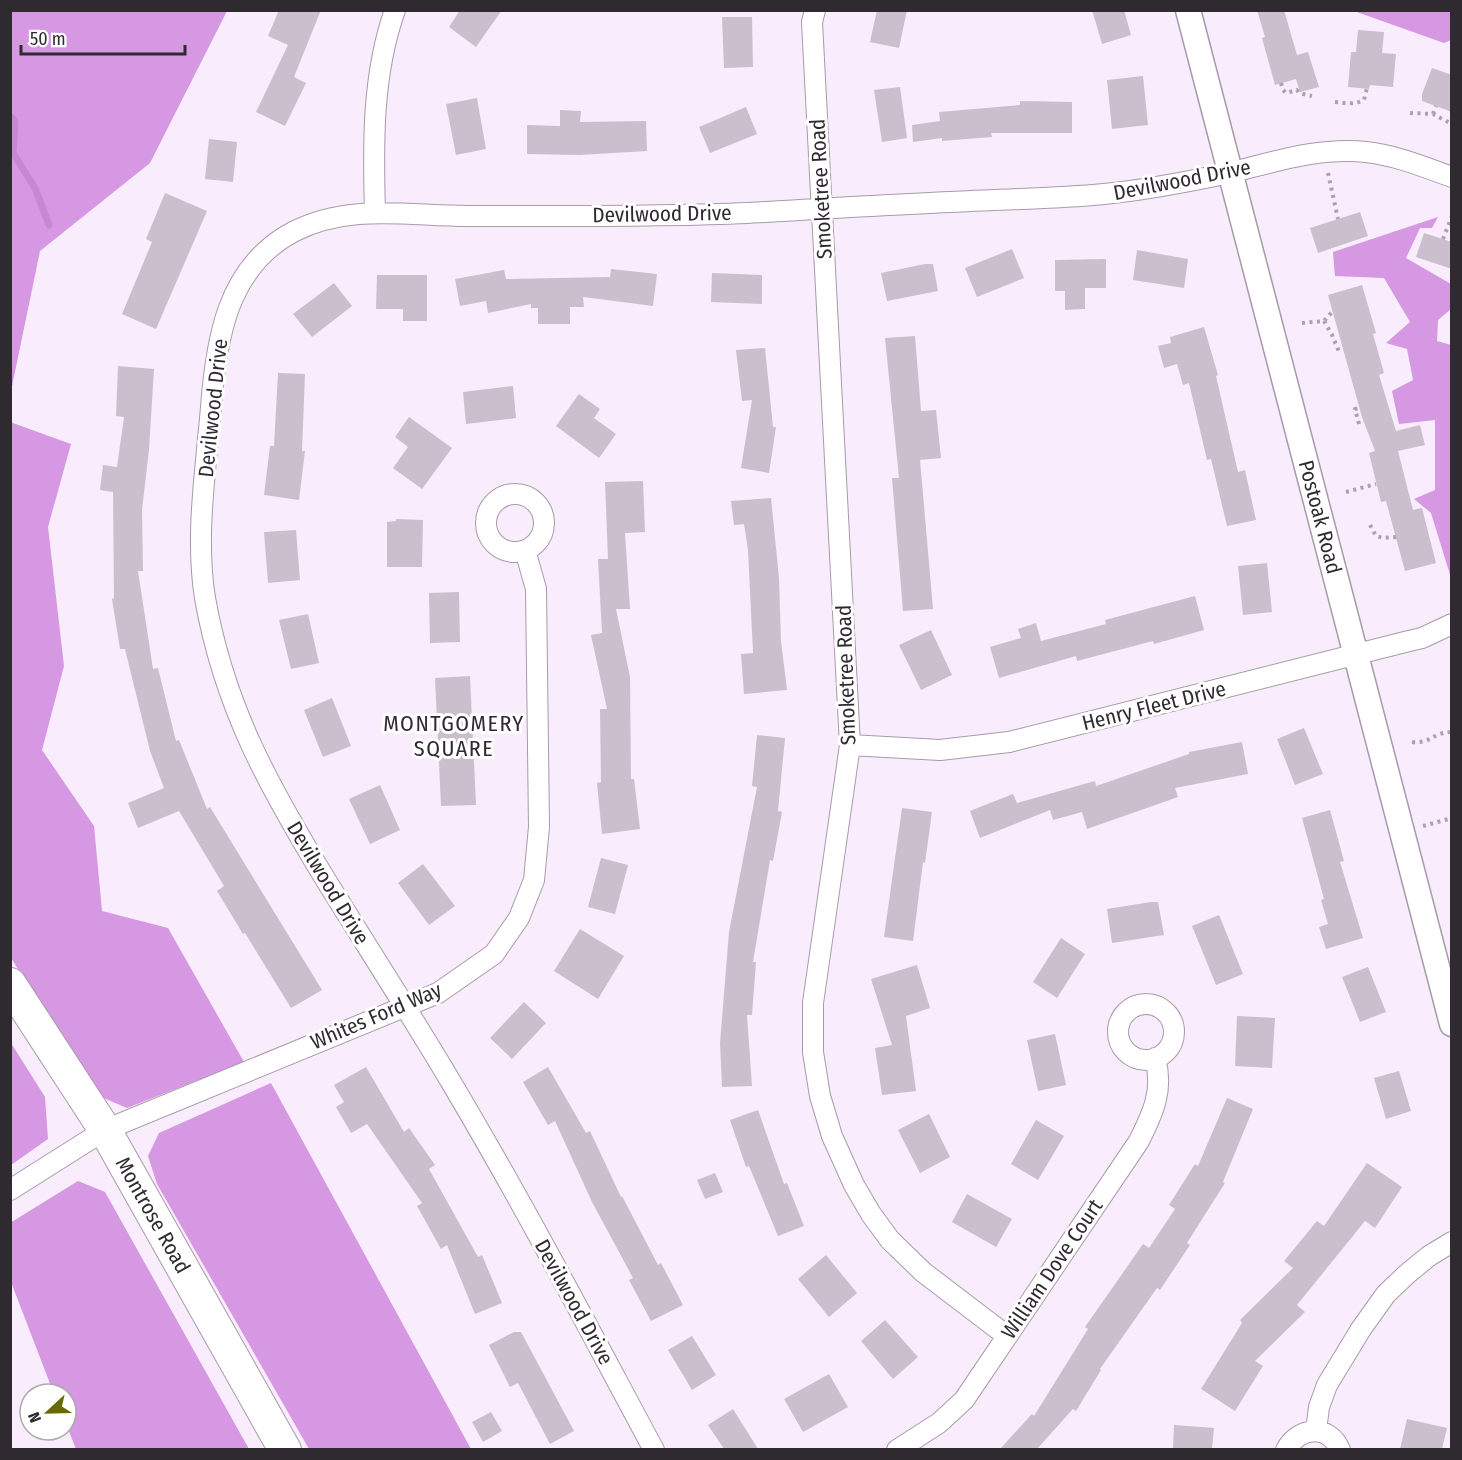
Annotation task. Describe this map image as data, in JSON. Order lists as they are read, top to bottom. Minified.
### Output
{"streets":{"main road":["Montrose Road"],"street":["Devilwood Drive","Smoketree Road","Postoak Road","Henry Fleet Drive","Whites Ford Way","William Dove Court"]},"crossings":[["Devilwood Drive","Smoketree Road"],["Devilwood Drive","Postoak Road"],["Devilwood Drive","Whites Ford Way"],["Smoketree Road","Henry Fleet Drive"],["Smoketree Road","William Dove Court"],["Postoak Road","Henry Fleet Drive"],["Whites Ford Way","Montrose Road"]],"districts":["MONTGOMERY SQUARE"],"scale_bar":"50 m","north":"left"}
